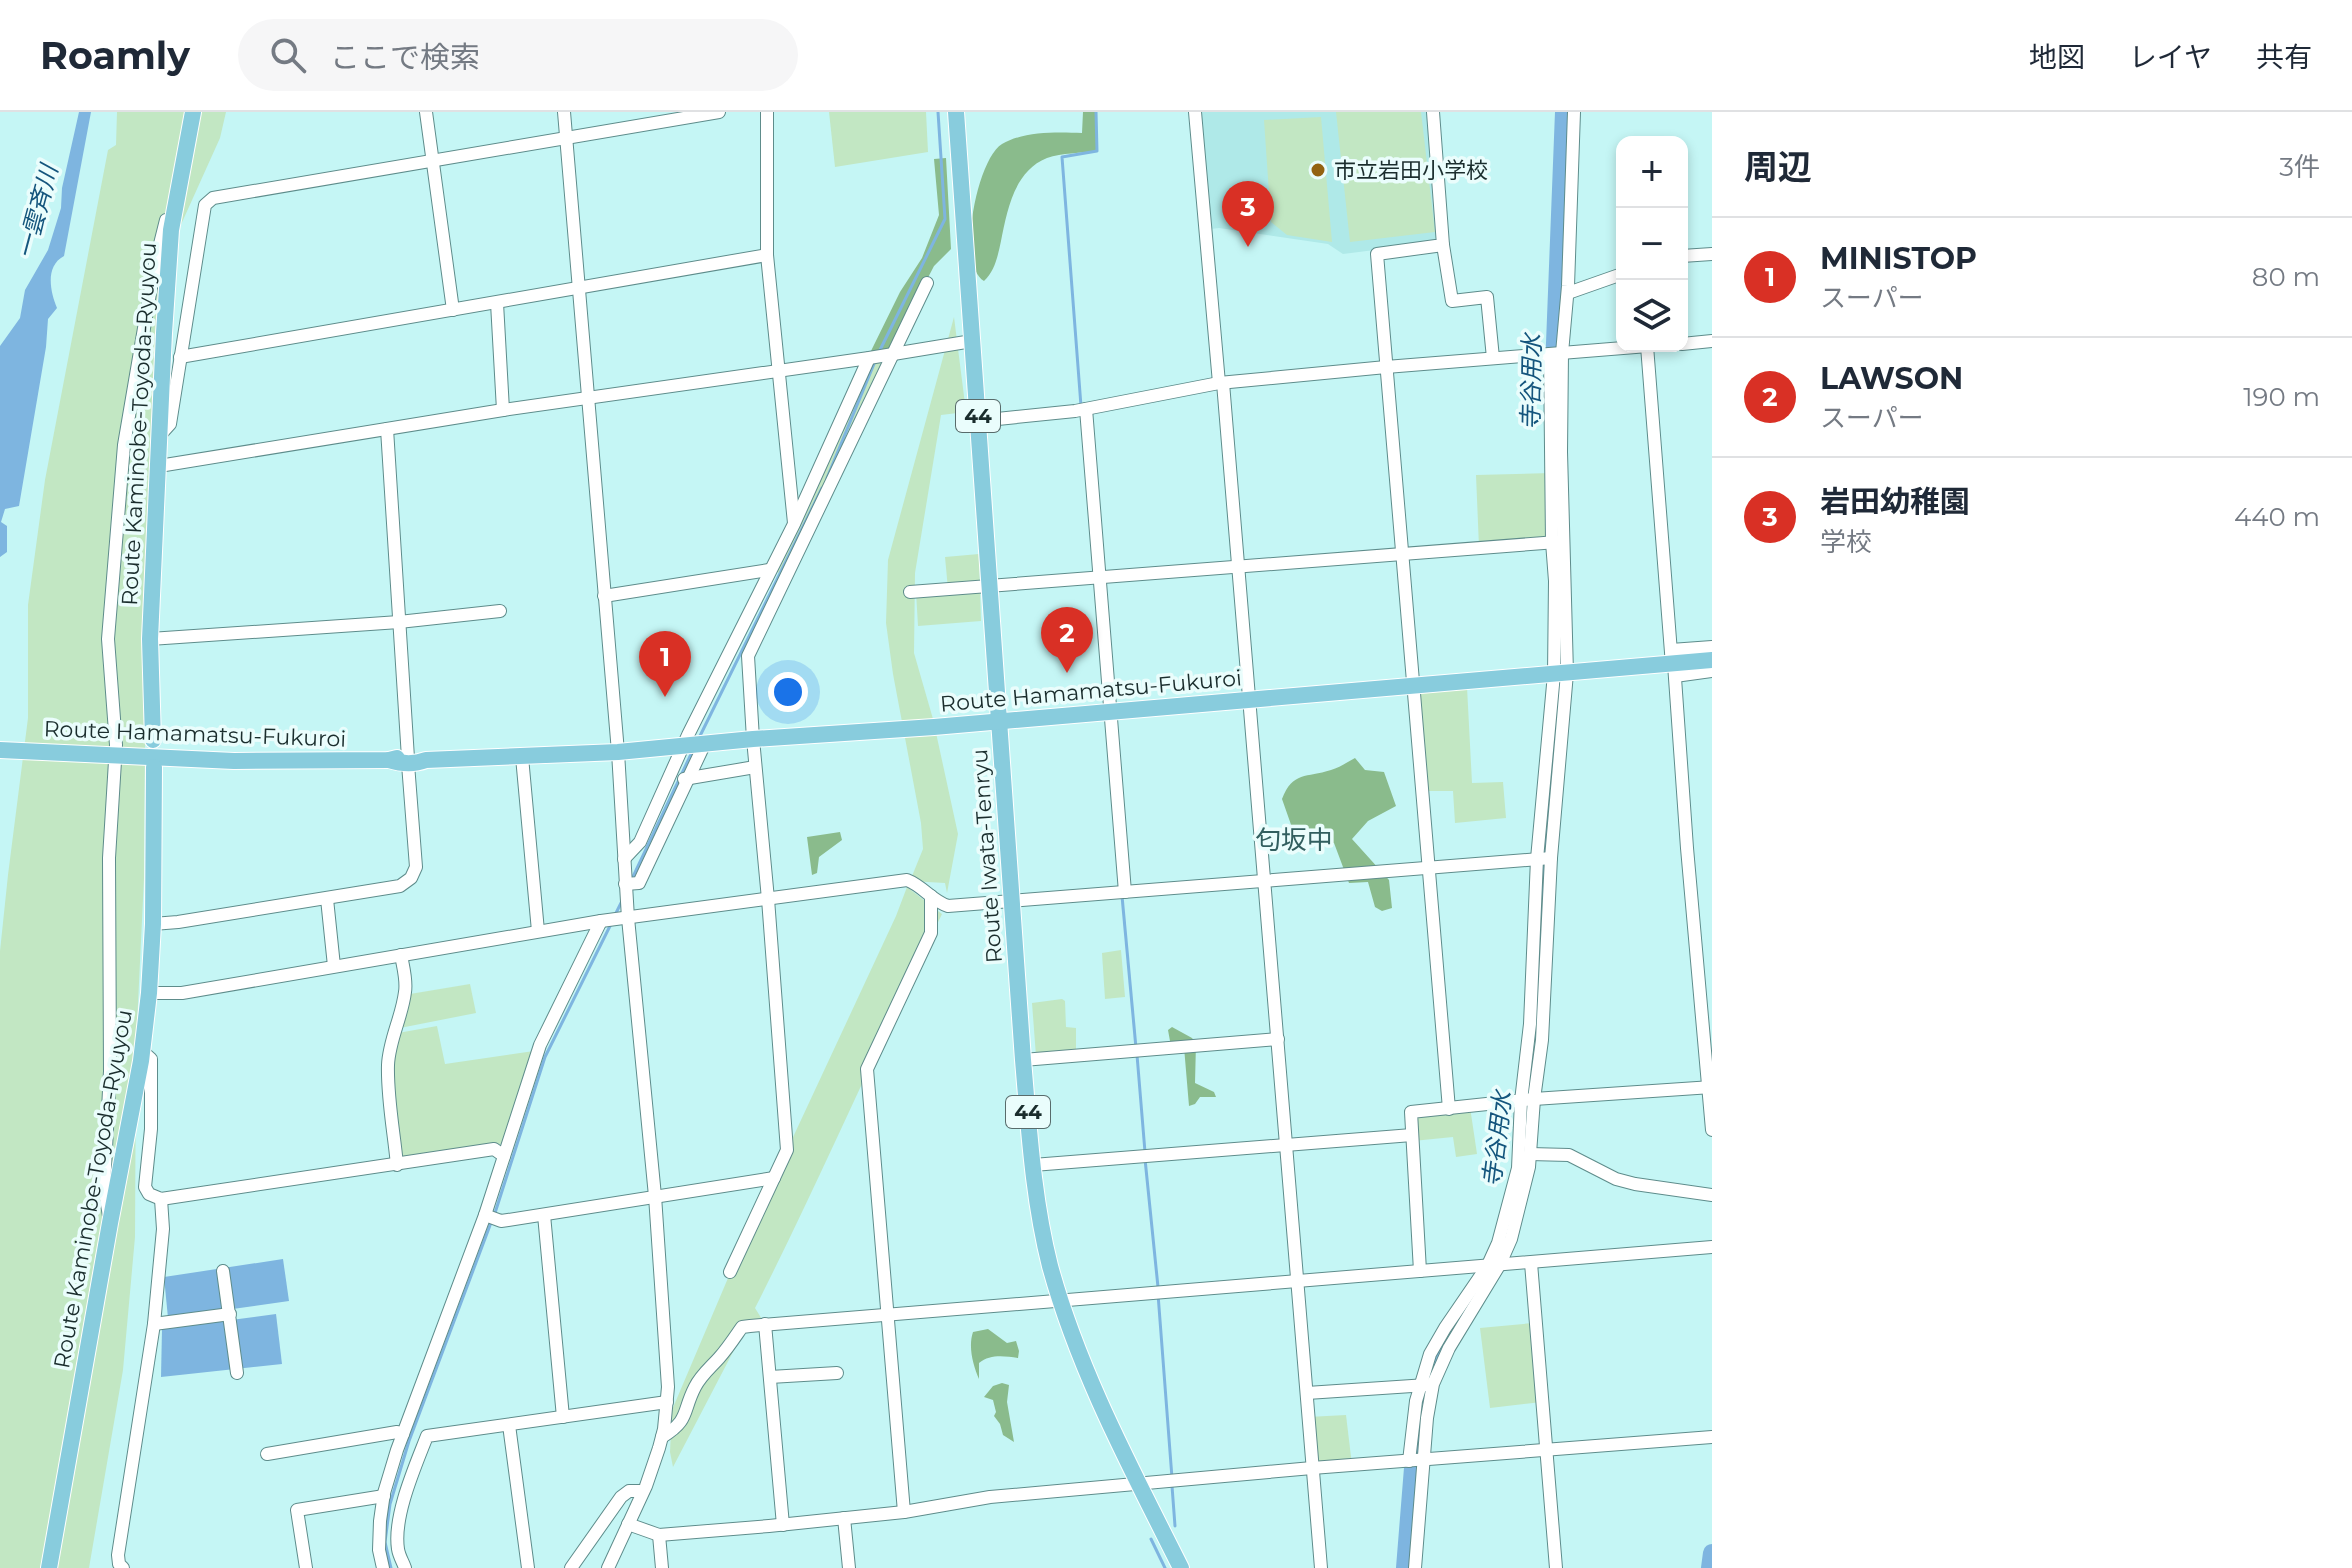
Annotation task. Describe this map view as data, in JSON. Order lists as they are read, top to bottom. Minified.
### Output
{"streets":{"main road":["44","Route Kaminobe-Toyoda-Ryuyou","Route Hamamatsu-Fukuroi","Route Iwata-Tenryu"]},"crossings":[["Route Hamamatsu-Fukuroi","Route Iwata-Tenryu"]],"districts":["匂坂中"],"water":["一雲斉川","寺谷用水"],"places":["市立岩田小学校"],"page":{"header":"Roamly","search":"ここで検索","nav":["地図","レイヤ","共有"],"heading":["周辺","3件"],"map_buttons":["+","−"],"pins":["3","2","1"],"list":[{"mark":"1","name":"MINISTOP","note":"スーパー","value":"80 m"},{"mark":"2","name":"LAWSON","note":"スーパー","value":"190 m"},{"mark":"3","name":"岩田幼稚園","note":"学校","value":"440 m"}]}}
